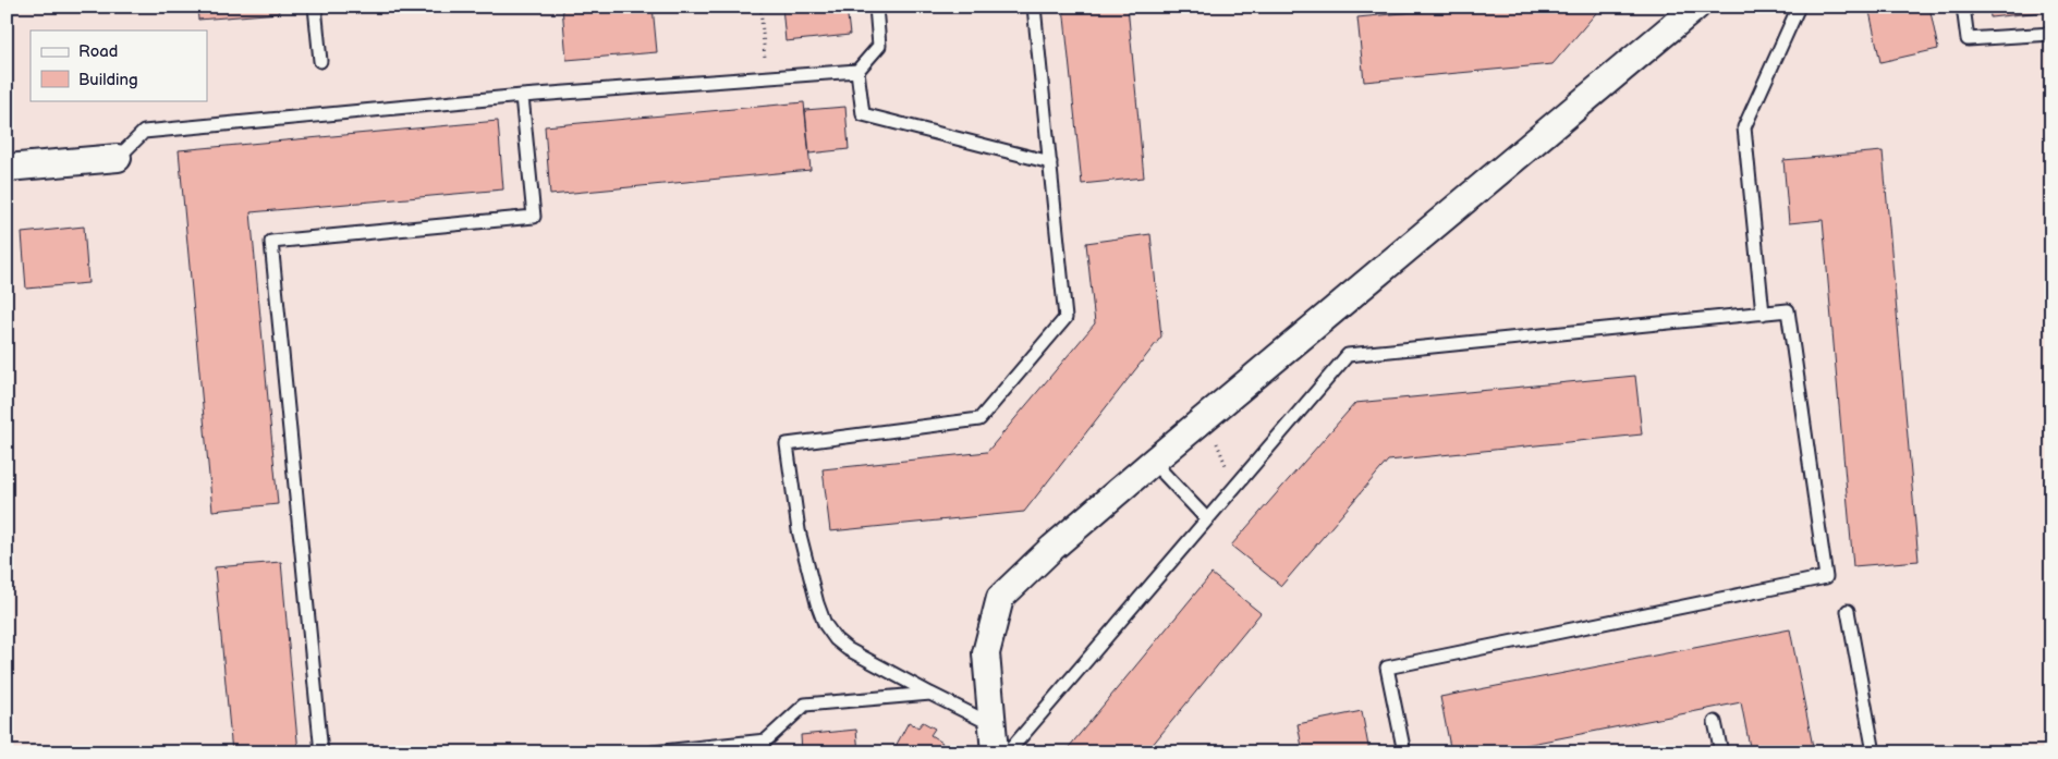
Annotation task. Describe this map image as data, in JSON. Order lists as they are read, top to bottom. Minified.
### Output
{"legend":["Road","Building"]}
